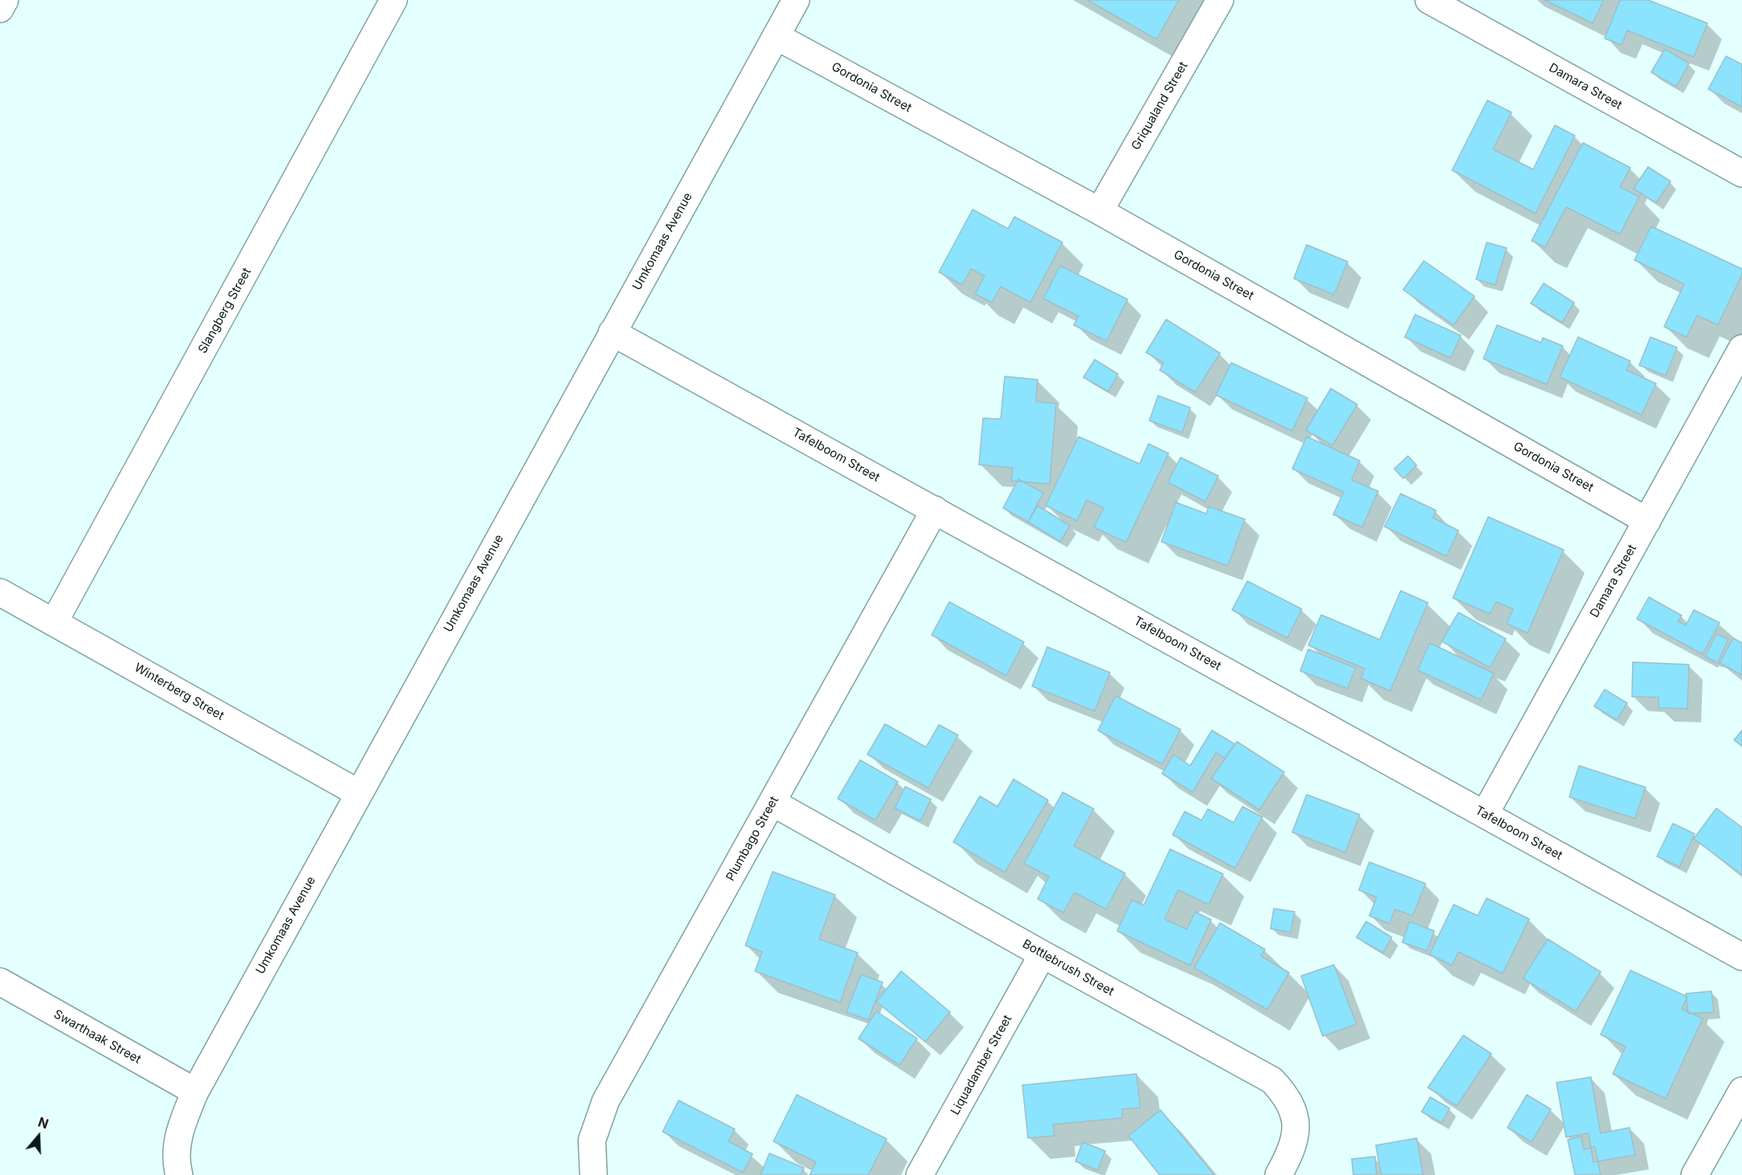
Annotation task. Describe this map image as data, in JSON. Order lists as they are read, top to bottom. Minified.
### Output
{"streets":{"street":["Damara Street","Gordonia Street","Griqualand Street","Umkomaas Avenue","Slangberg Street","Tafelboom Street","Winterberg Street","Plumbago Street","Bottlebrush Street","Swarthaak Street","Liquadamber Street"]},"crossings":[["Damara Street","Gordonia Street"],["Damara Street","Tafelboom Street"],["Gordonia Street","Griqualand Street"],["Gordonia Street","Umkomaas Avenue"],["Umkomaas Avenue","Tafelboom Street"],["Umkomaas Avenue","Winterberg Street"],["Umkomaas Avenue","Swarthaak Street"],["Slangberg Street","Winterberg Street"],["Tafelboom Street","Plumbago Street"],["Plumbago Street","Bottlebrush Street"],["Bottlebrush Street","Liquadamber Street"]],"north":"top"}
